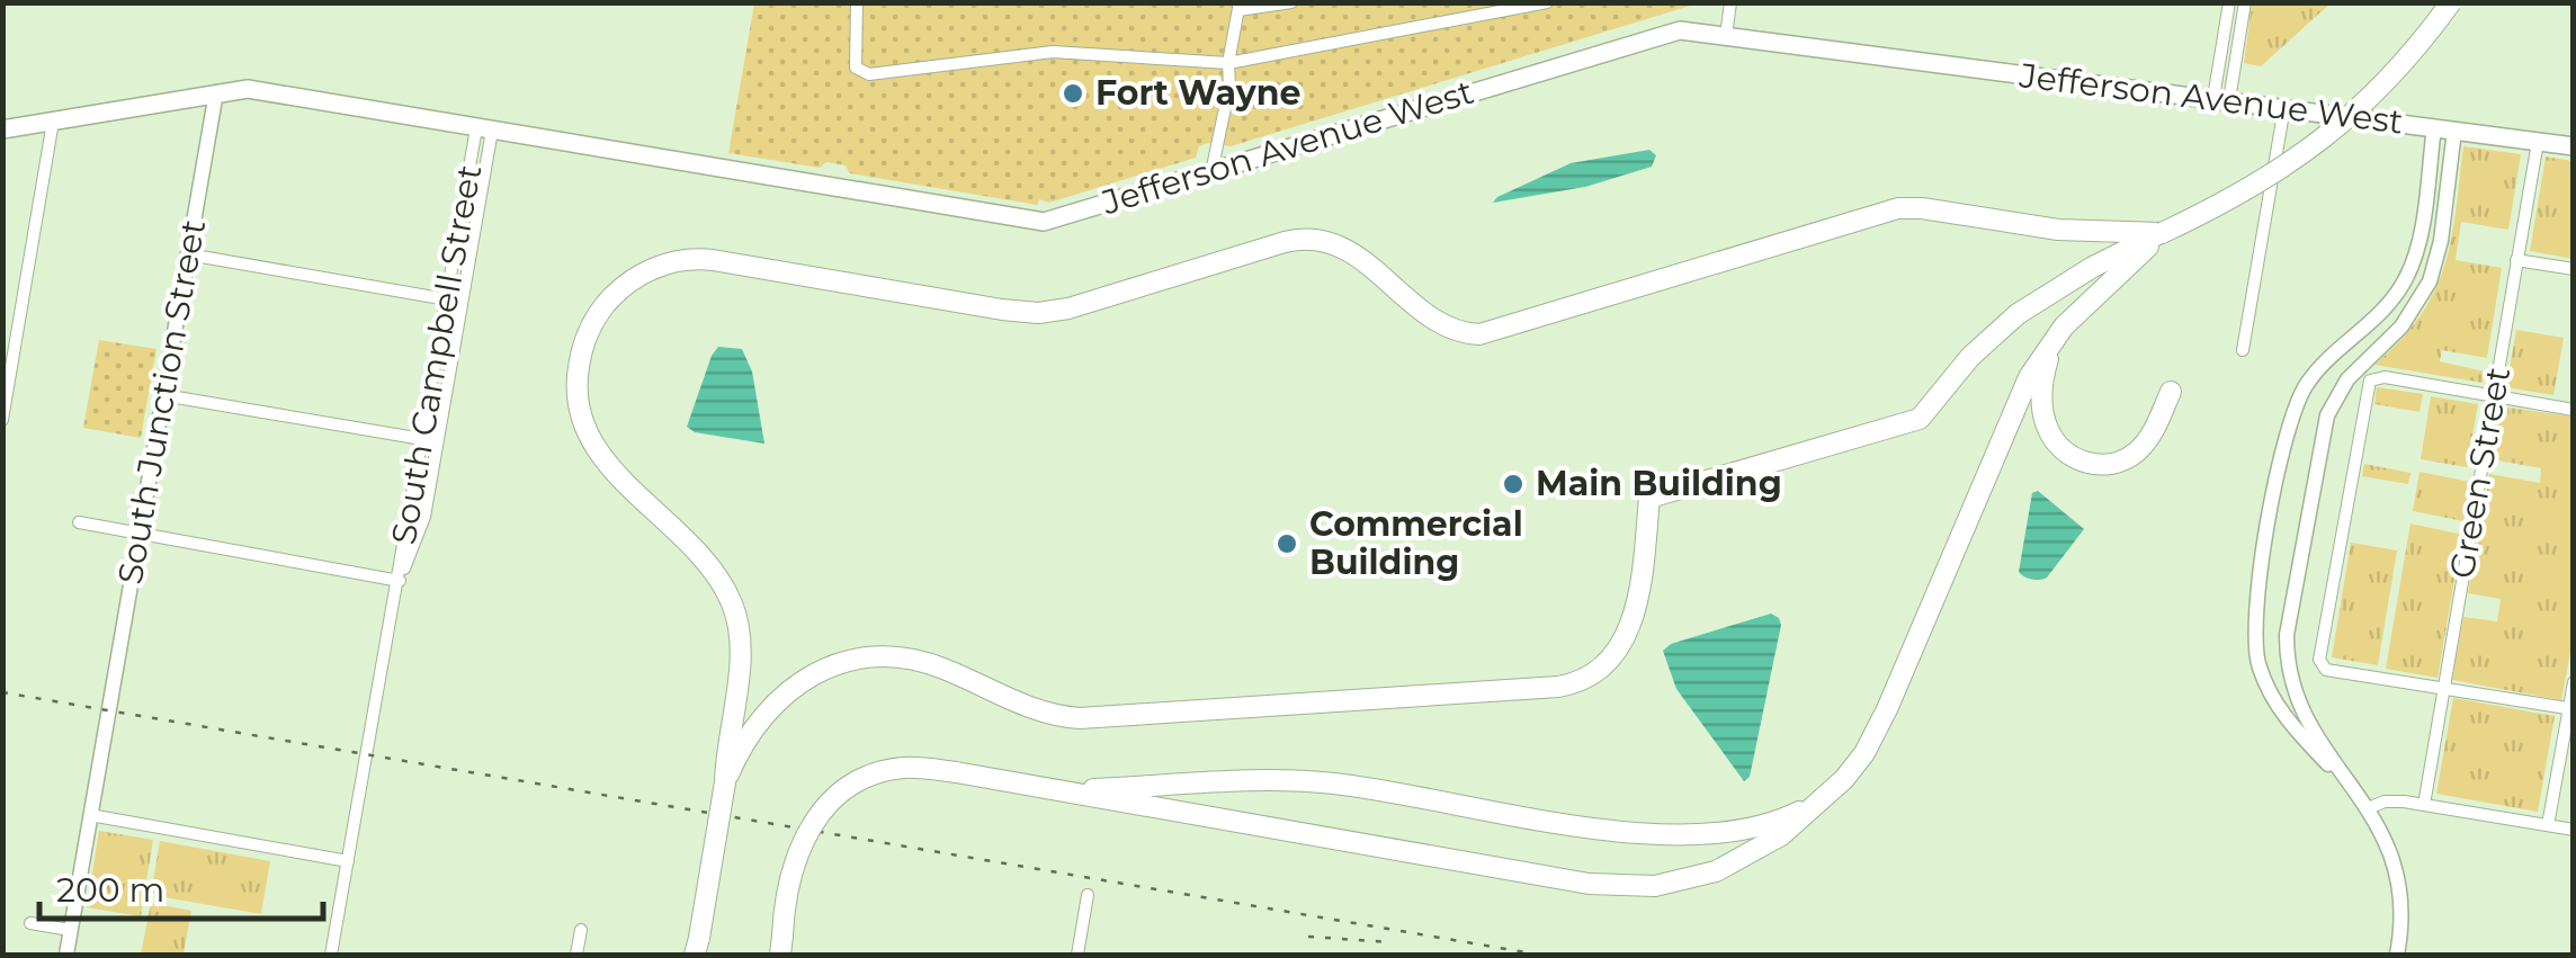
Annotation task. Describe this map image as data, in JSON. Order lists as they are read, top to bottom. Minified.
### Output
{"streets":{"main road":["Jefferson Avenue West"],"street":["South Campbell Street","South Junction Street","Green Street"]},"crossings":[["Jefferson Avenue West","South Campbell Street"],["Jefferson Avenue West","South Junction Street"],["Jefferson Avenue West","Green Street"]],"places":["Fort Wayne","Main Building","Commercial Building"],"scale_bar":"200 m"}
